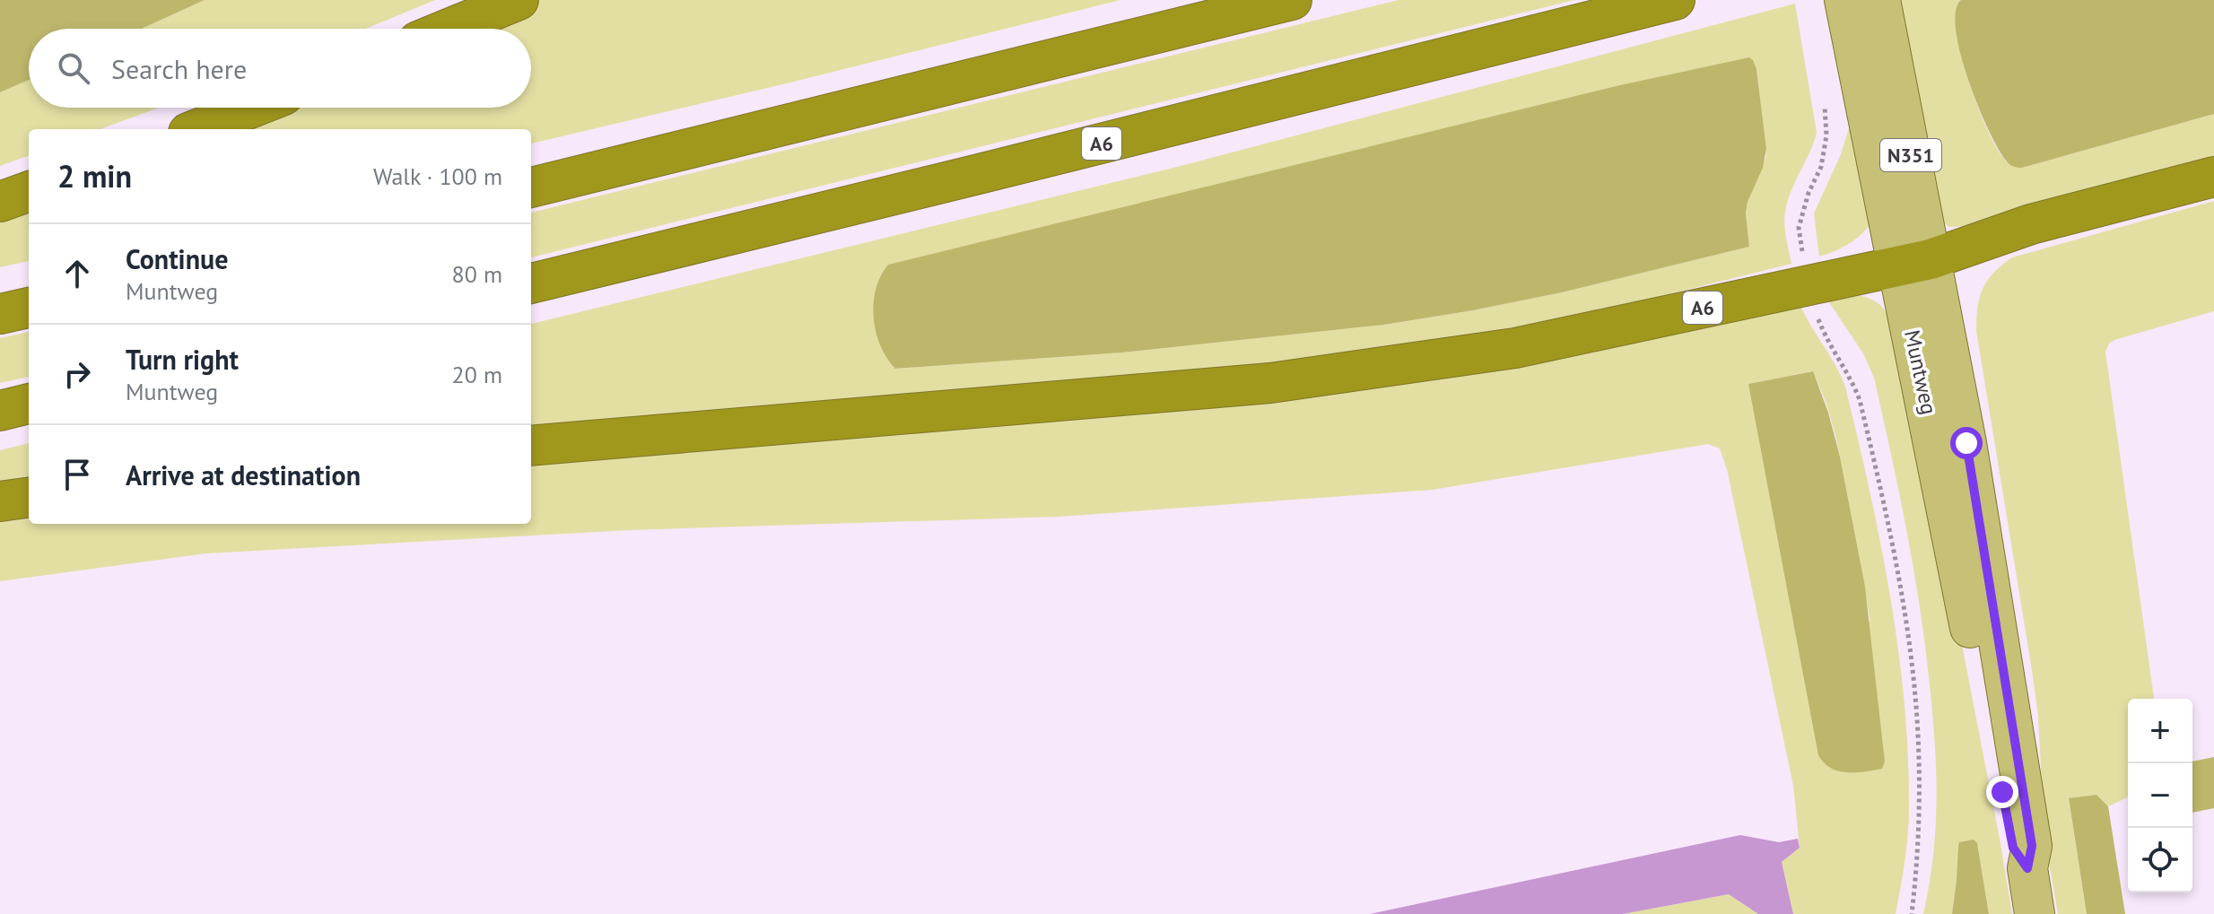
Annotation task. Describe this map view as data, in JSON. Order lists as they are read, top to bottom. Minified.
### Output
{"streets":{"highway":["A6"],"main road":["N351","Muntweg"]},"crossings":[["A6","Muntweg"]],"page":{"search":"Search here","heading":["2 min","Walk · 100 m"],"list":[["Continue","Muntweg","80 m"],["Turn right","Muntweg","20 m"],"Arrive at destination"],"map_buttons":["+","−"]}}
